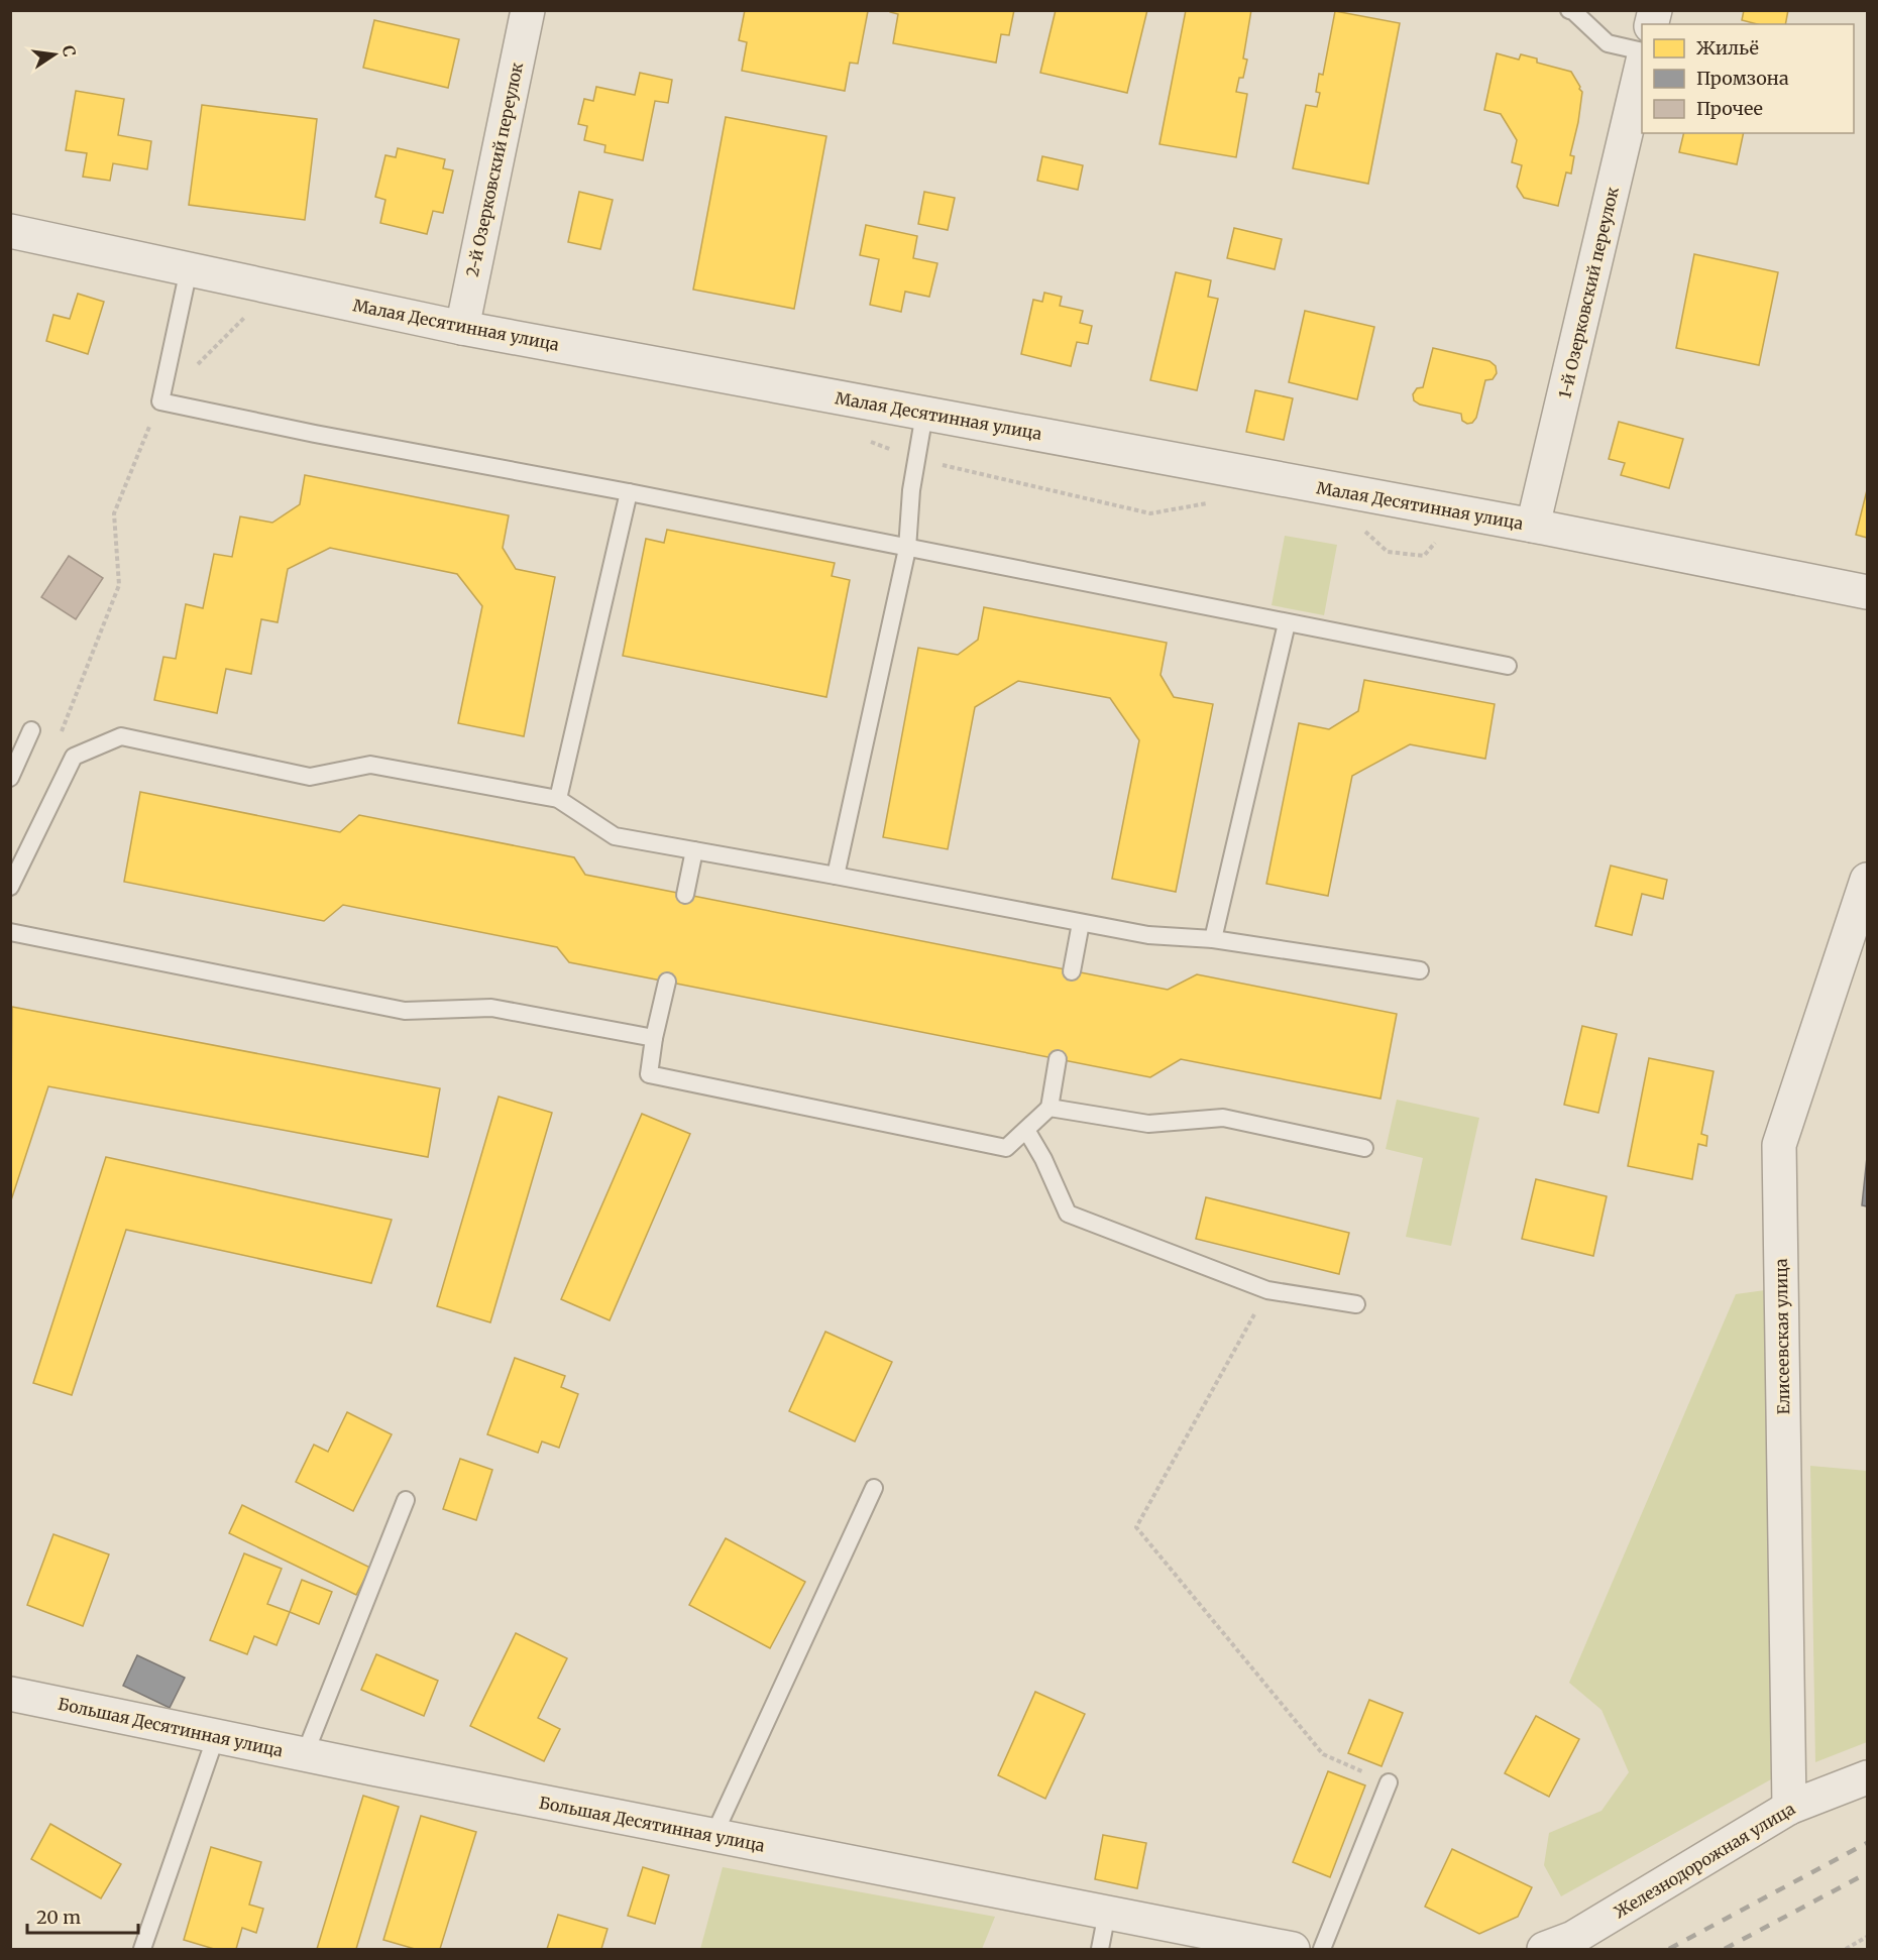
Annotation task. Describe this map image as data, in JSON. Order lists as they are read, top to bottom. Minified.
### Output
{"streets":{"street":["2-й Озерковский переулок","1-й Озерковский переулок","Малая Десятинная улица","Елисеевская улица","Большая Десятинная улица","Железнодорожная улица"]},"crossings":[["2-й Озерковский переулок","Малая Десятинная улица"],["1-й Озерковский переулок","Малая Десятинная улица"],["Елисеевская улица","Железнодорожная улица"]],"legend":["Жильё","Промзона","Прочее"],"scale_bar":"20 m","north":"right"}
